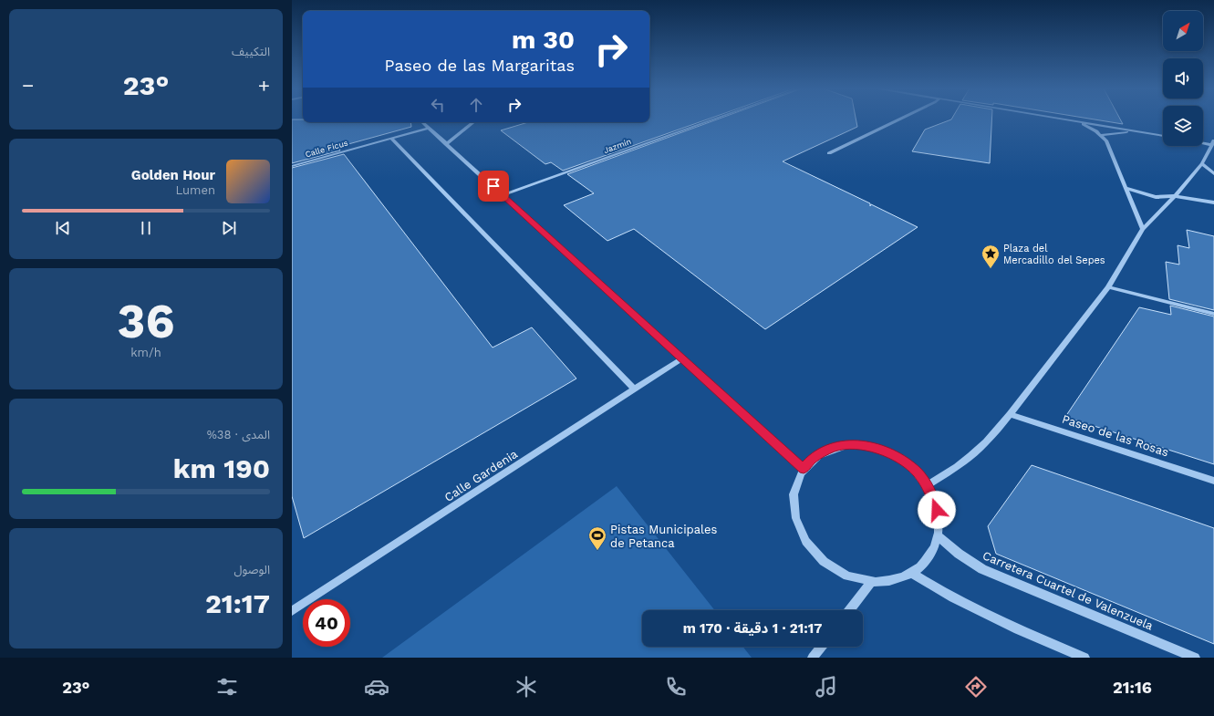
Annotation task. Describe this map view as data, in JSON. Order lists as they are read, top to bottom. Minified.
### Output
{"streets":{"street":["Jazmín","Calle Ficus","Paseo de las Rosas","Calle Gardenia","Carretera Cuartel de Valenzuela"]},"places":{"place":["Plaza del Mercadillo del Sepes"],"sports":["Pistas Municipales de Petanca"]},"north":"top right","page":{"tile":["التكييف",["36","km/h"],["المدى · 38%","190 km"],["الوصول","21:17"]],"turn":["30 m","Paseo de las Margaritas"],"heat":["−","23°","+"],"song":["Golden Hour","Lumen"],"limit":"40","trip":"21:17 · 1 دقيقة · 170 m","tabs":["21:16","23°"]}}
